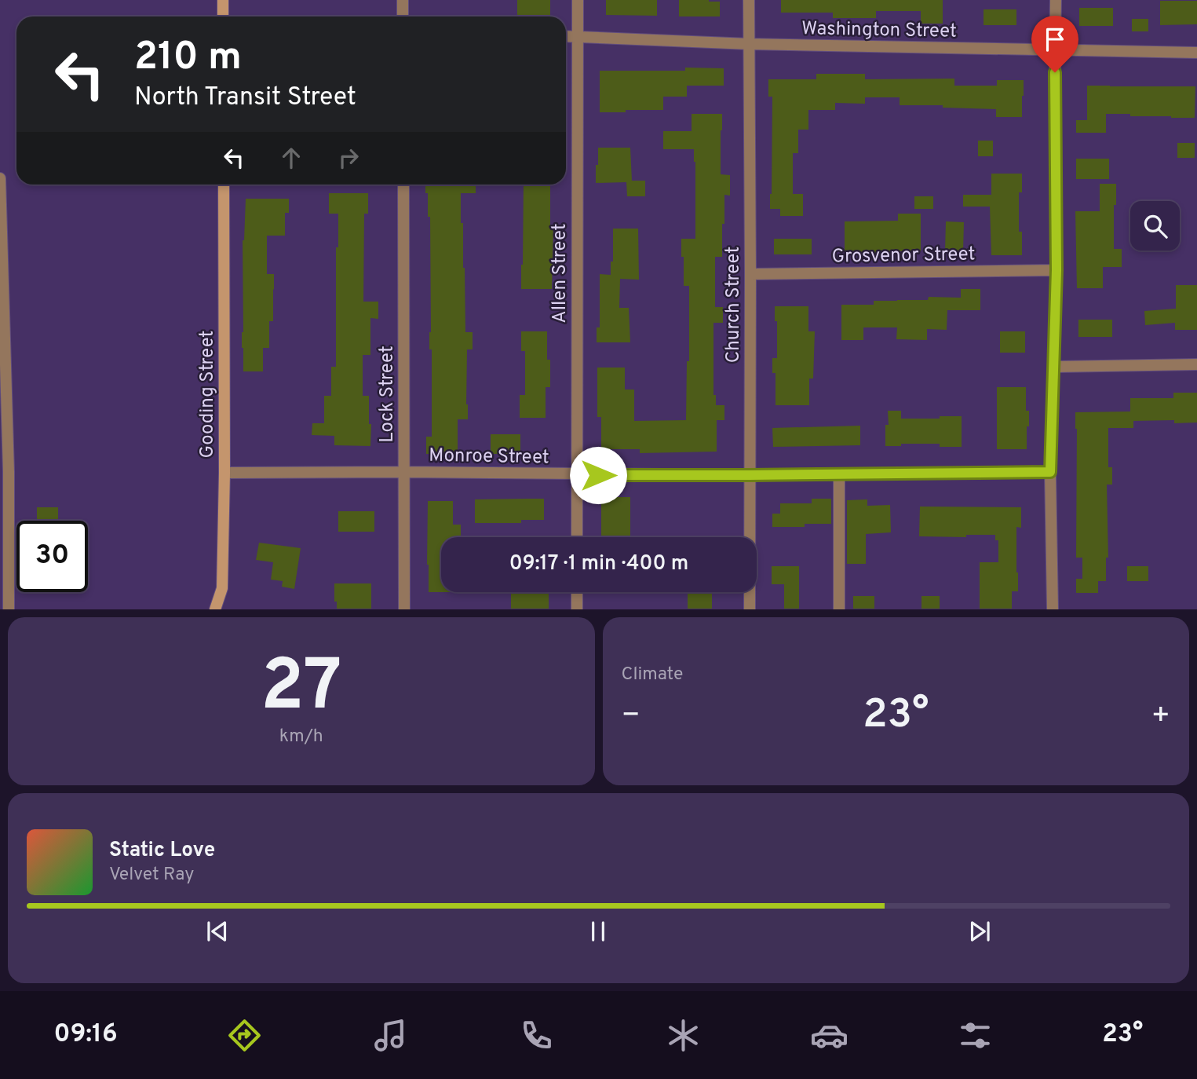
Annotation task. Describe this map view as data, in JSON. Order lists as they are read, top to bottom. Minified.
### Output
{"streets":{"street":["Washington Street","Grosvenor Street","Allen Street","Church Street","Gooding Street","Lock Street","Monroe Street"]},"crossings":[["Washington Street","Allen Street"],["Washington Street","Church Street"],["Grosvenor Street","Church Street"],["Allen Street","Monroe Street"],["Church Street","Monroe Street"],["Gooding Street","Monroe Street"],["Lock Street","Monroe Street"]],"page":{"turn":["210 m","North Transit Street"],"limit":"30","trip":"09:17 · 1 min · 400 m","tile":[["27","km/h"],"Climate"],"heat":["−","23°","+"],"song":["Static Love","Velvet Ray"],"tabs":["09:16","23°"]}}
